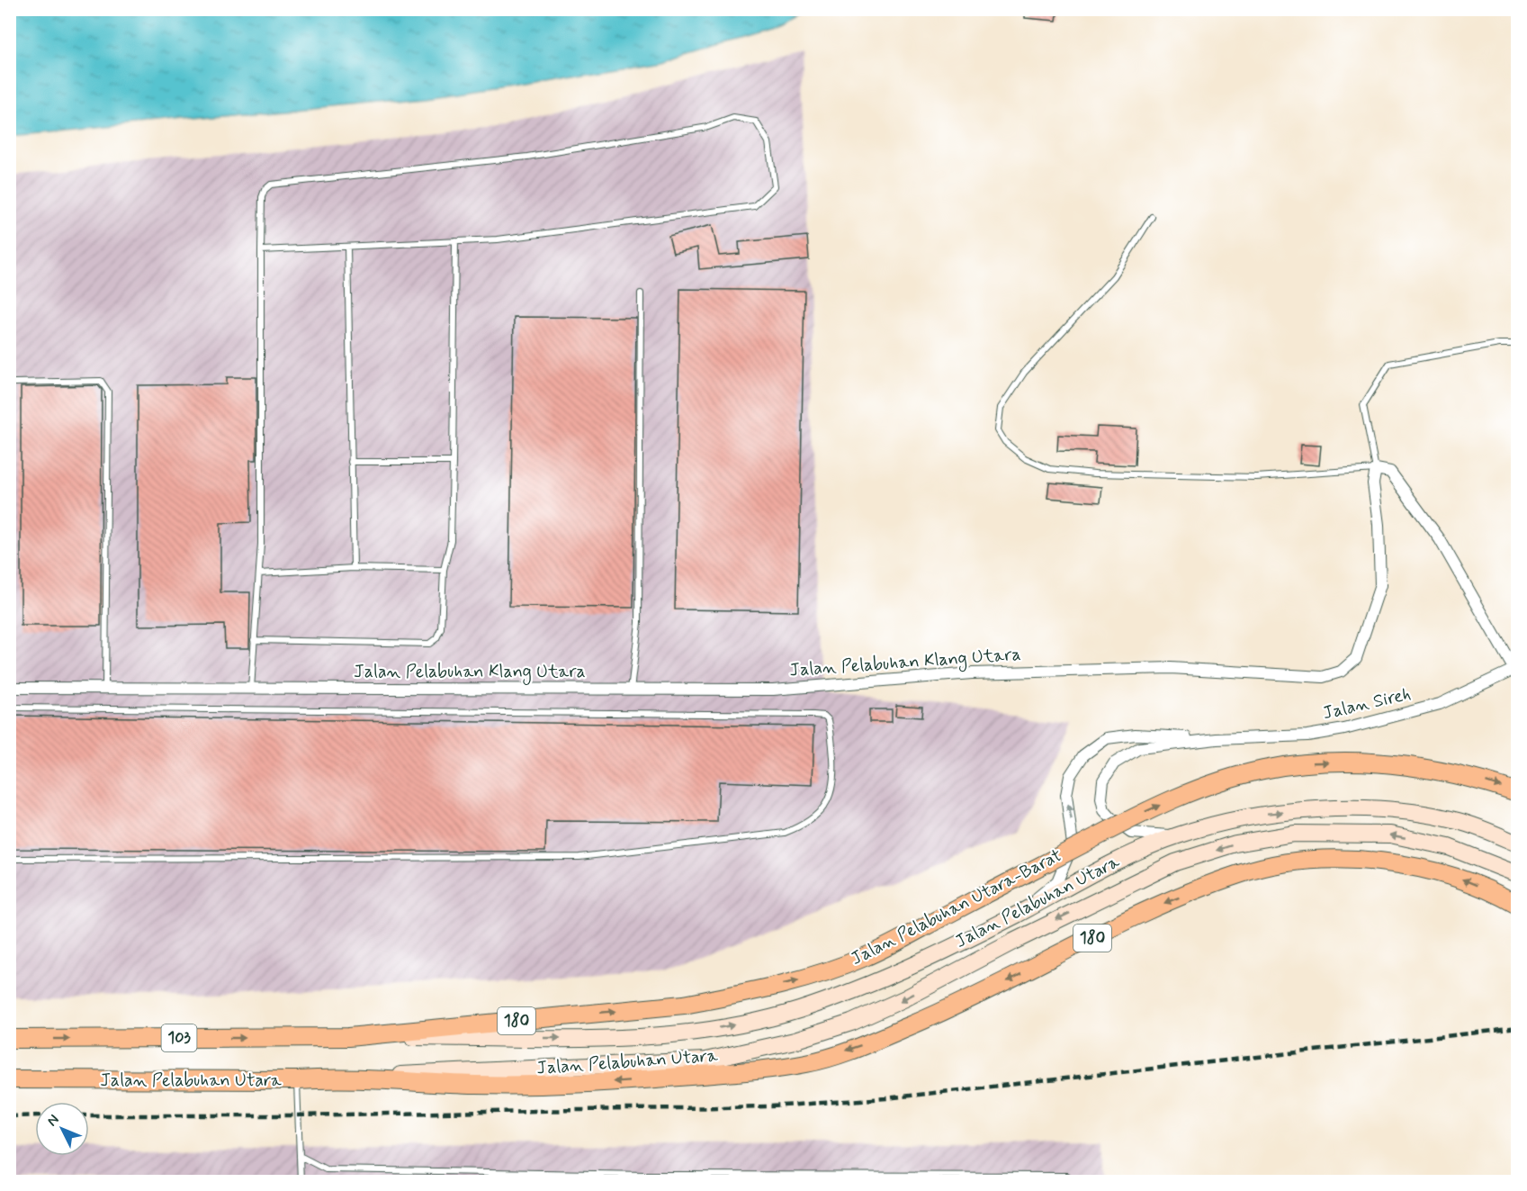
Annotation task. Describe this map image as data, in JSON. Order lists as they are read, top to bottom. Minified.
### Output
{"streets":{"main road":["Jalan Pelabuhan Utara","Jalan Pelabuhan Utara-Barat","180","103"],"street":["Jalan Pelabuhan Klang Utara","Jalan Sireh"]},"crossings":[["Jalan Pelabuhan Utara","Jalan Pelabuhan Utara-Barat"],["Jalan Pelabuhan Utara","180"]],"north":"top left"}
